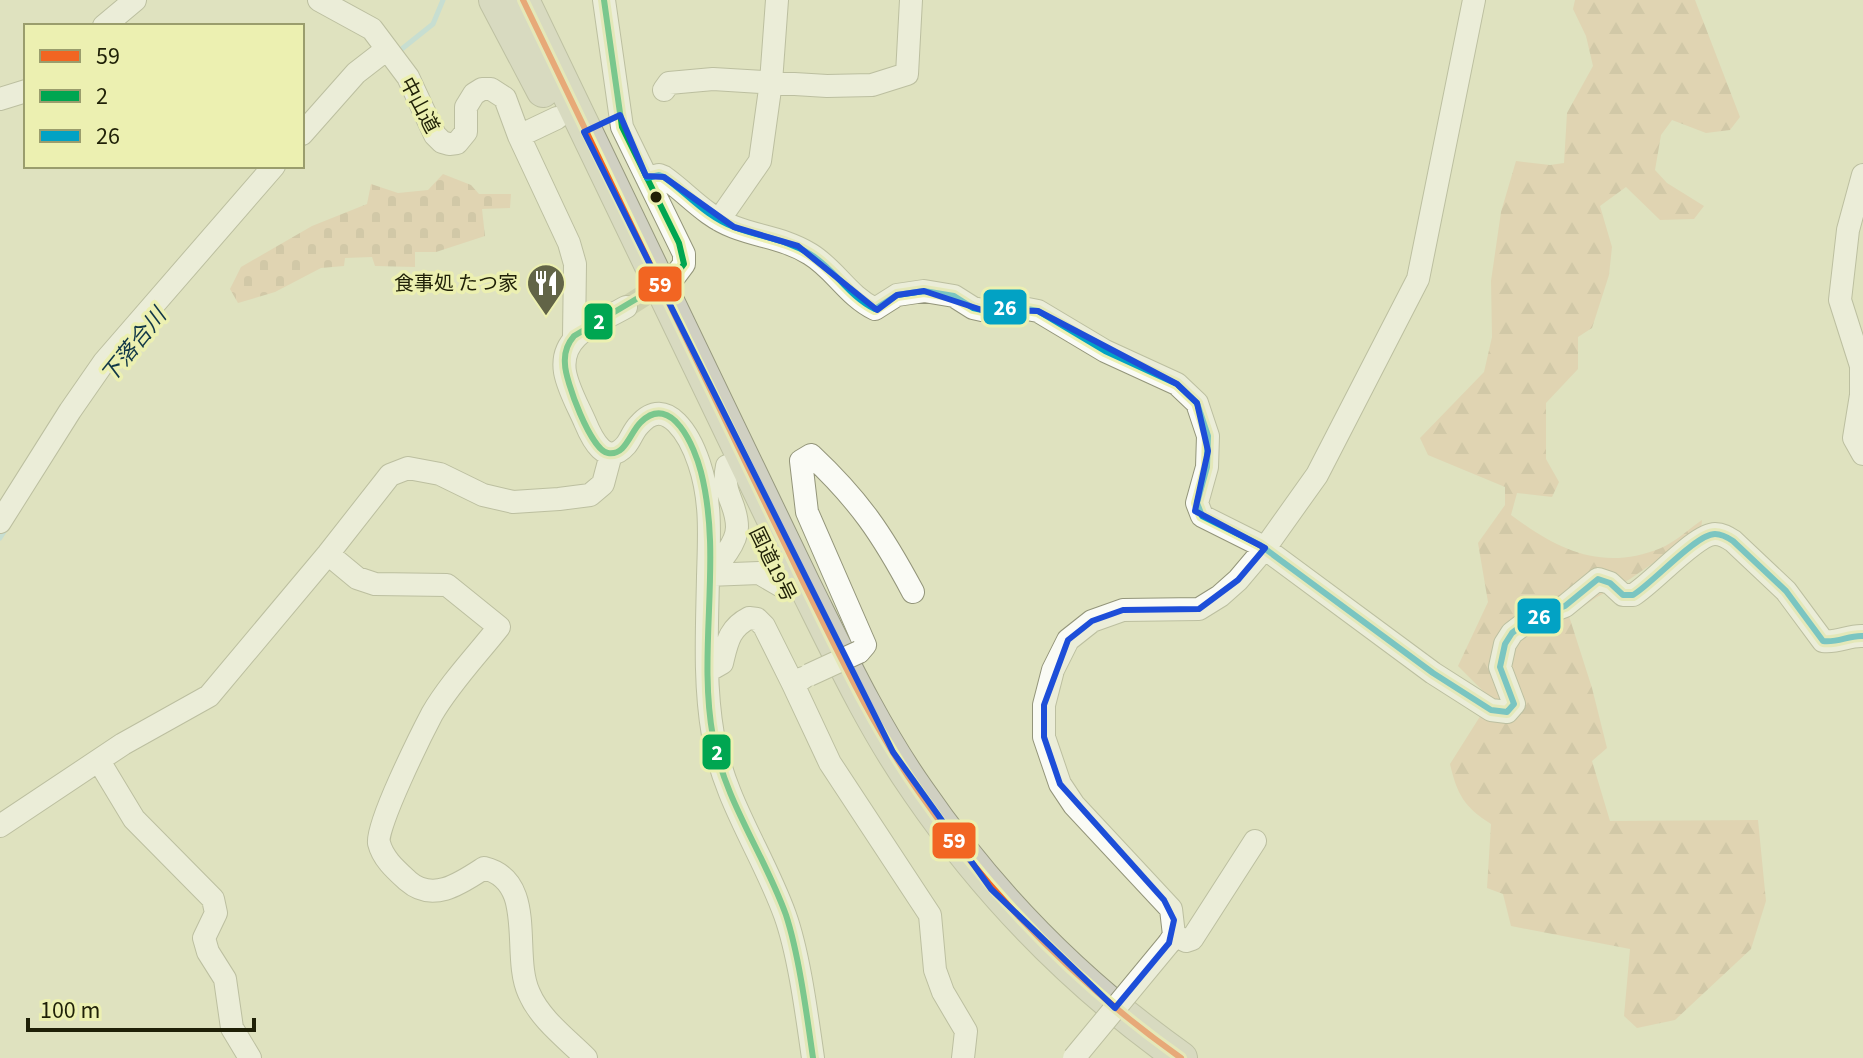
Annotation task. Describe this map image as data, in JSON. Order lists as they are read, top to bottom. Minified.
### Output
{"streets":{"highway":["国道19号"],"street":["中山道"]},"water":["下落合川"],"places":{"restaurant":["食事処 たつ家"]},"lines":["transit line 59","transit line 2","transit line 26"],"legend":["59","2","26"],"scale_bar":"100 m"}
